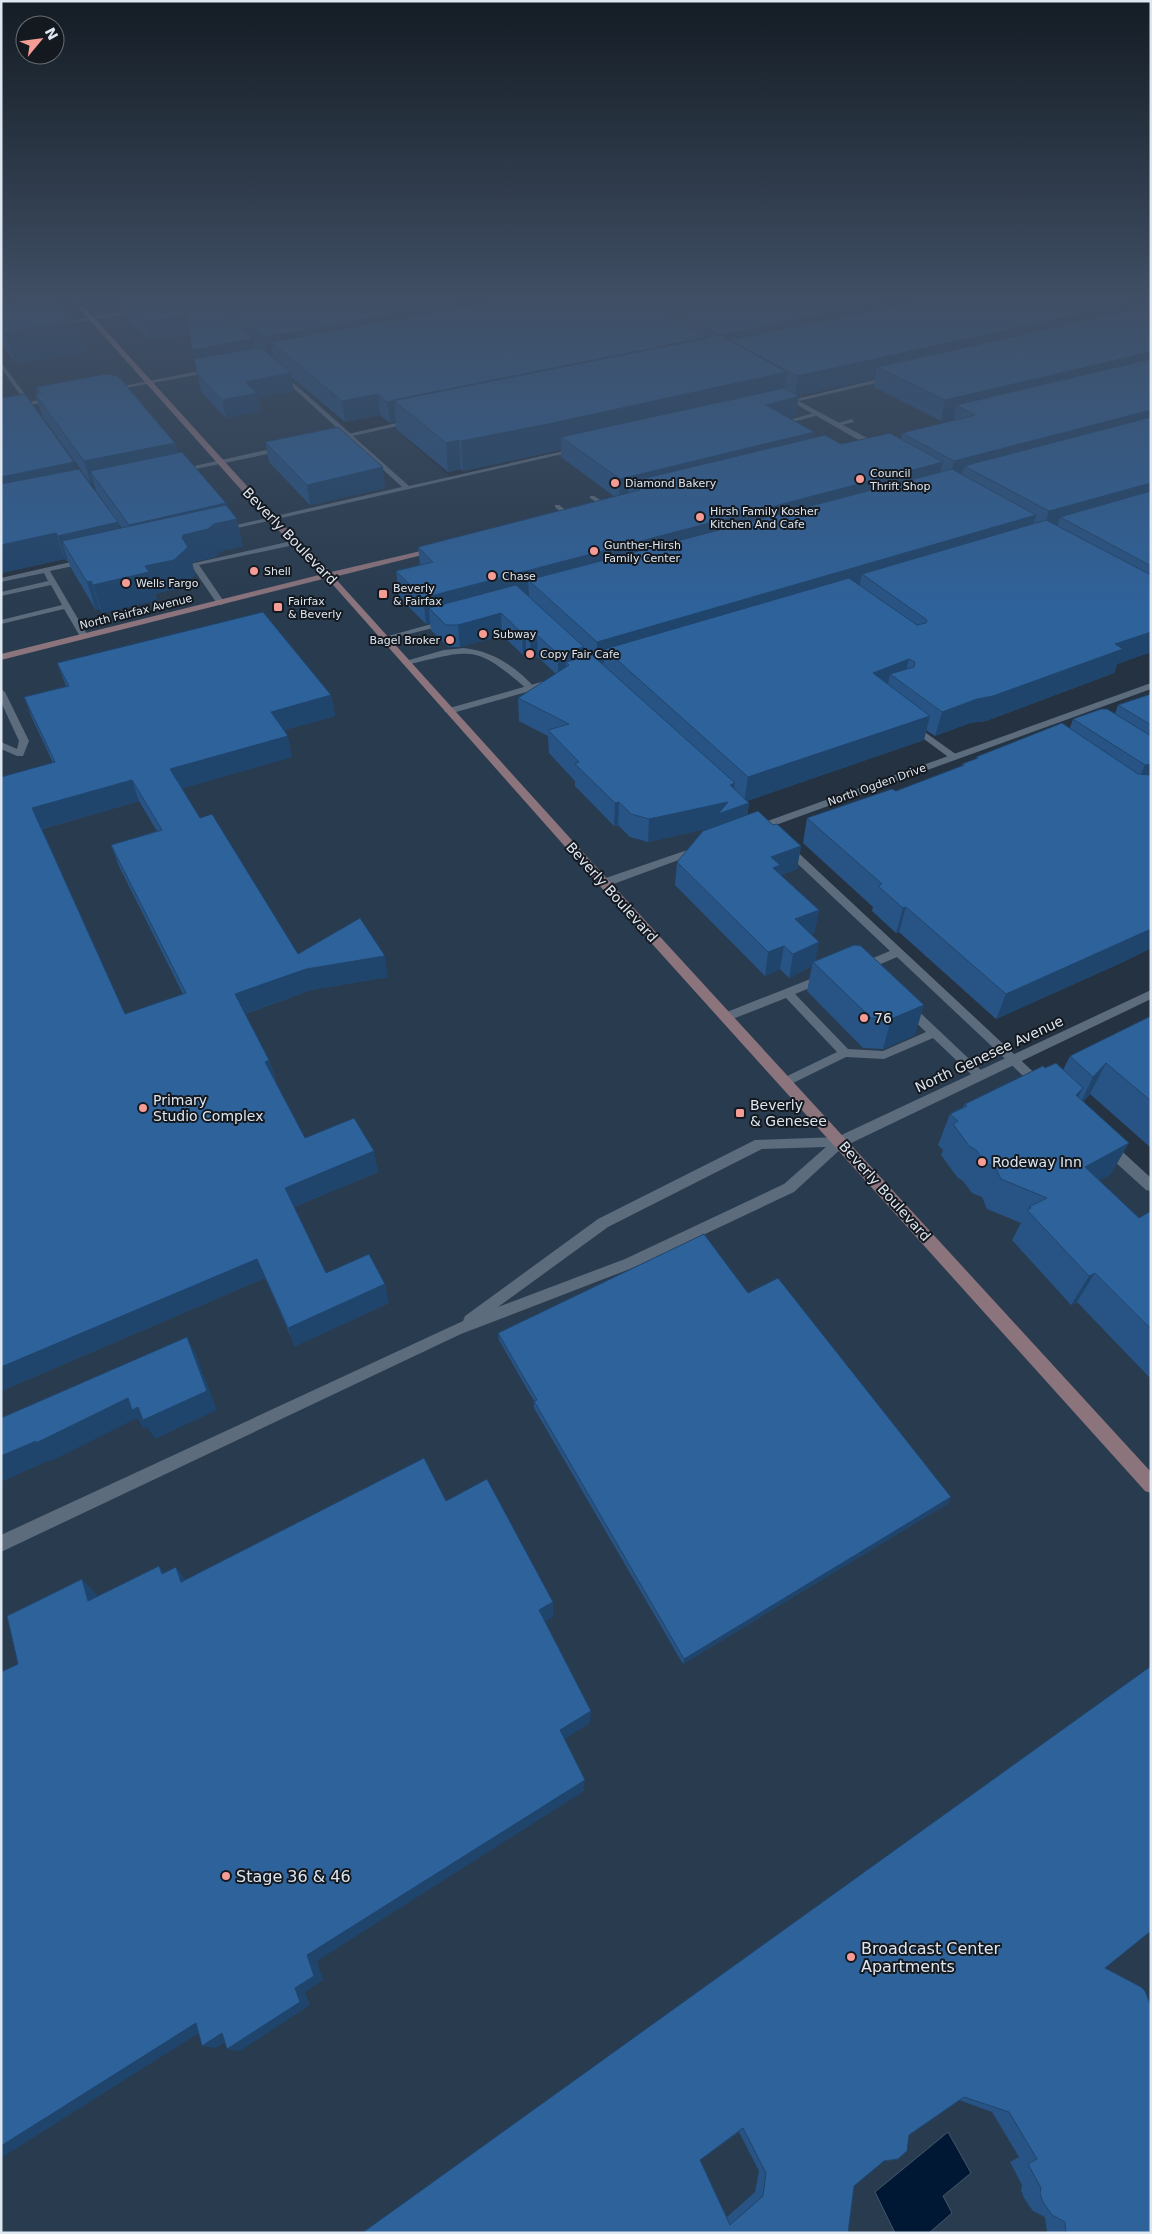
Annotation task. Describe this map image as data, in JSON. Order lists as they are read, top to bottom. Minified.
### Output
{"streets":{"main road":["Beverly Boulevard","North Fairfax Avenue"],"street":["North Ogden Drive","North Genesee Avenue"]},"crossings":[["Beverly Boulevard","North Fairfax Avenue"],["Beverly Boulevard","North Genesee Avenue"]],"places":{"other":["Council Thrift Shop","Diamond Bakery","Hirsh Family Kosher Kitchen And Cafe","Gunther-Hirsh Family Center","Shell","Chase","Wells Fargo","Subway","Bagel Broker","Copy Fair Cafe","76","Primary Studio Complex","Rodeway Inn","Stage 36 & 46","Broadcast Center Apartments"],"transit":["Beverly & Fairfax","Fairfax & Beverly","Beverly & Genesee"]},"north":"top right"}
